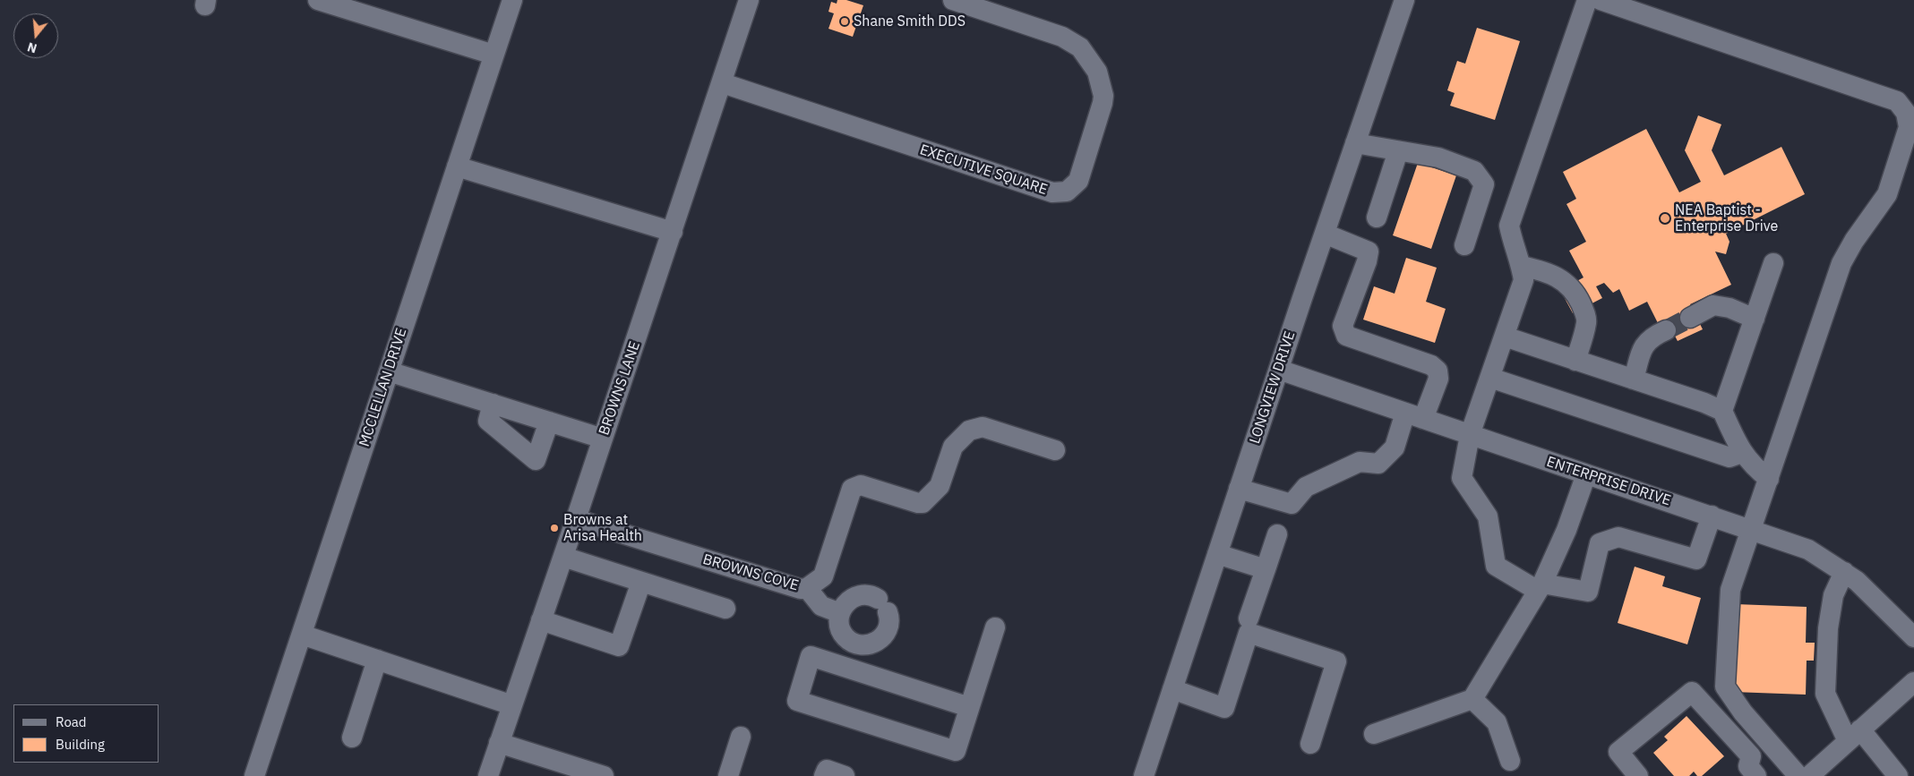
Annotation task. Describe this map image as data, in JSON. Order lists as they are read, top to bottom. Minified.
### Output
{"streets":{"street":["EXECUTIVE SQUARE","MCCLELLAN DRIVE","LONGVIEW DRIVE","BROWNS LANE","ENTERPRISE DRIVE","BROWNS COVE"]},"crossings":[["EXECUTIVE SQUARE","BROWNS LANE"],["LONGVIEW DRIVE","ENTERPRISE DRIVE"],["BROWNS LANE","BROWNS COVE"]],"places":["Shane Smith DDS","NEA Baptist - Enterprise Drive","Browns at Arisa Health"],"legend":["Road","Building"],"north":"bottom"}
